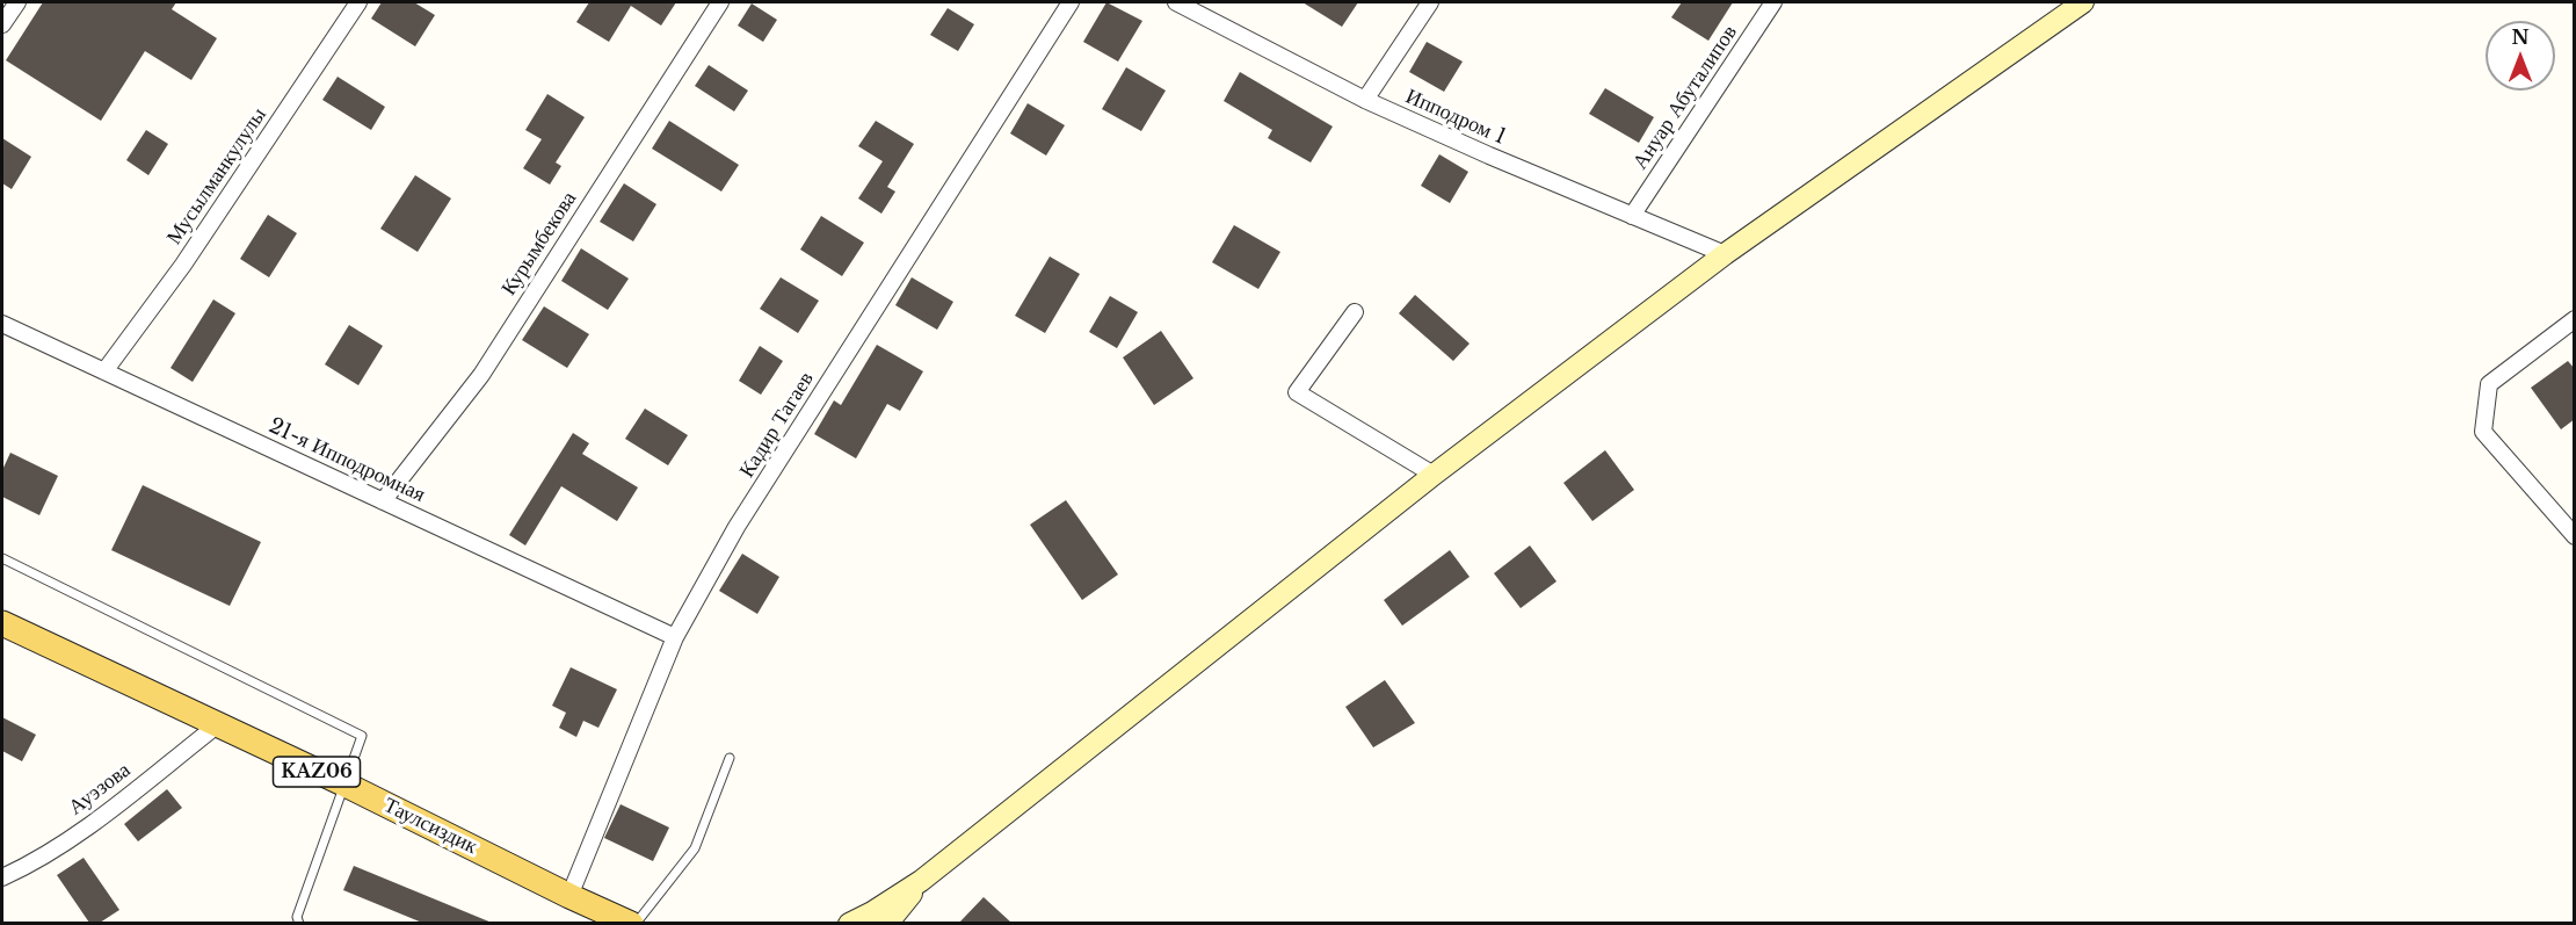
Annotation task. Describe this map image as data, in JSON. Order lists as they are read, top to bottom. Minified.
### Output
{"streets":{"main road":["KAZ06","Таулсиздик"],"street":["Ануар Абуталипов","Ипподром 1","Мусылманкулулы","Курымбекова","Кадир Тагаев","21-я Ипподромная","Ауэзова"]},"crossings":[["Ануар Абуталипов","Ипподром 1"],["Мусылманкулулы","21-я Ипподромная"],["Курымбекова","21-я Ипподромная"],["Кадир Тагаев","21-я Ипподромная"],["Кадир Тагаев","Таулсиздик"],["Ауэзова","Таулсиздик"]],"north":"top"}
